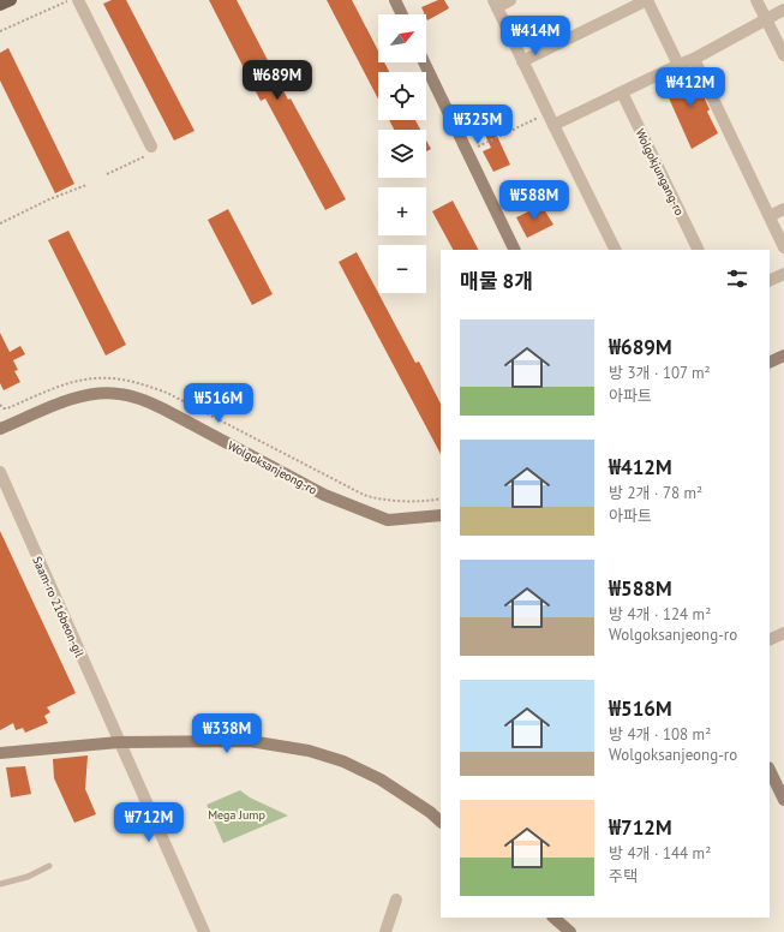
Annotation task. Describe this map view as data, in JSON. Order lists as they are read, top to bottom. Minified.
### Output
{"streets":{"street":["Wolgokjungang-ro","Wolgoksanjeong-ro","Saam-ro 216beon-gil"]},"parks":["Mega Jump"],"north":"top right","page":{"map_buttons":["+","−"],"price":["₩414M","₩689M","₩412M","₩325M","₩588M","₩516M","₩338M","₩712M"],"heading":"매물 8개","list":[{"name":"₩689M","note":"방 3개 · 107 m² · 아파트"},{"name":"₩412M","note":"방 2개 · 78 m² · 아파트"},{"name":"₩588M","note":"방 4개 · 124 m² · Wolgoksanjeong-ro"},{"name":"₩516M","note":"방 4개 · 108 m² · Wolgoksanjeong-ro"},{"name":"₩712M","note":"방 4개 · 144 m² · 주택"}]}}
